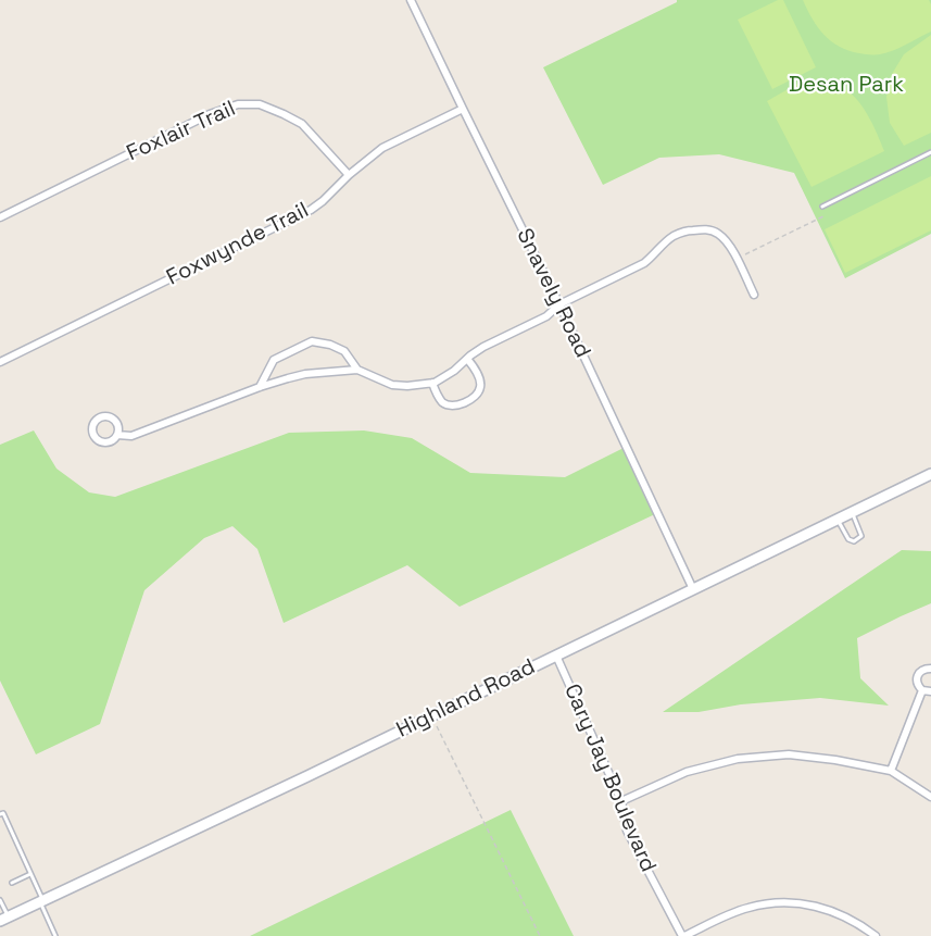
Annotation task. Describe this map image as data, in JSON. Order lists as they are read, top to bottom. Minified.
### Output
{"streets":{"street":["Foxlair Trail","Foxwynde Trail","Snavely Road","Highland Road","Cary Jay Boulevard"]},"crossings":[["Foxlair Trail","Foxwynde Trail"],["Foxwynde Trail","Snavely Road"],["Snavely Road","Highland Road"],["Highland Road","Cary Jay Boulevard"]],"parks":["Desan Park"]}
